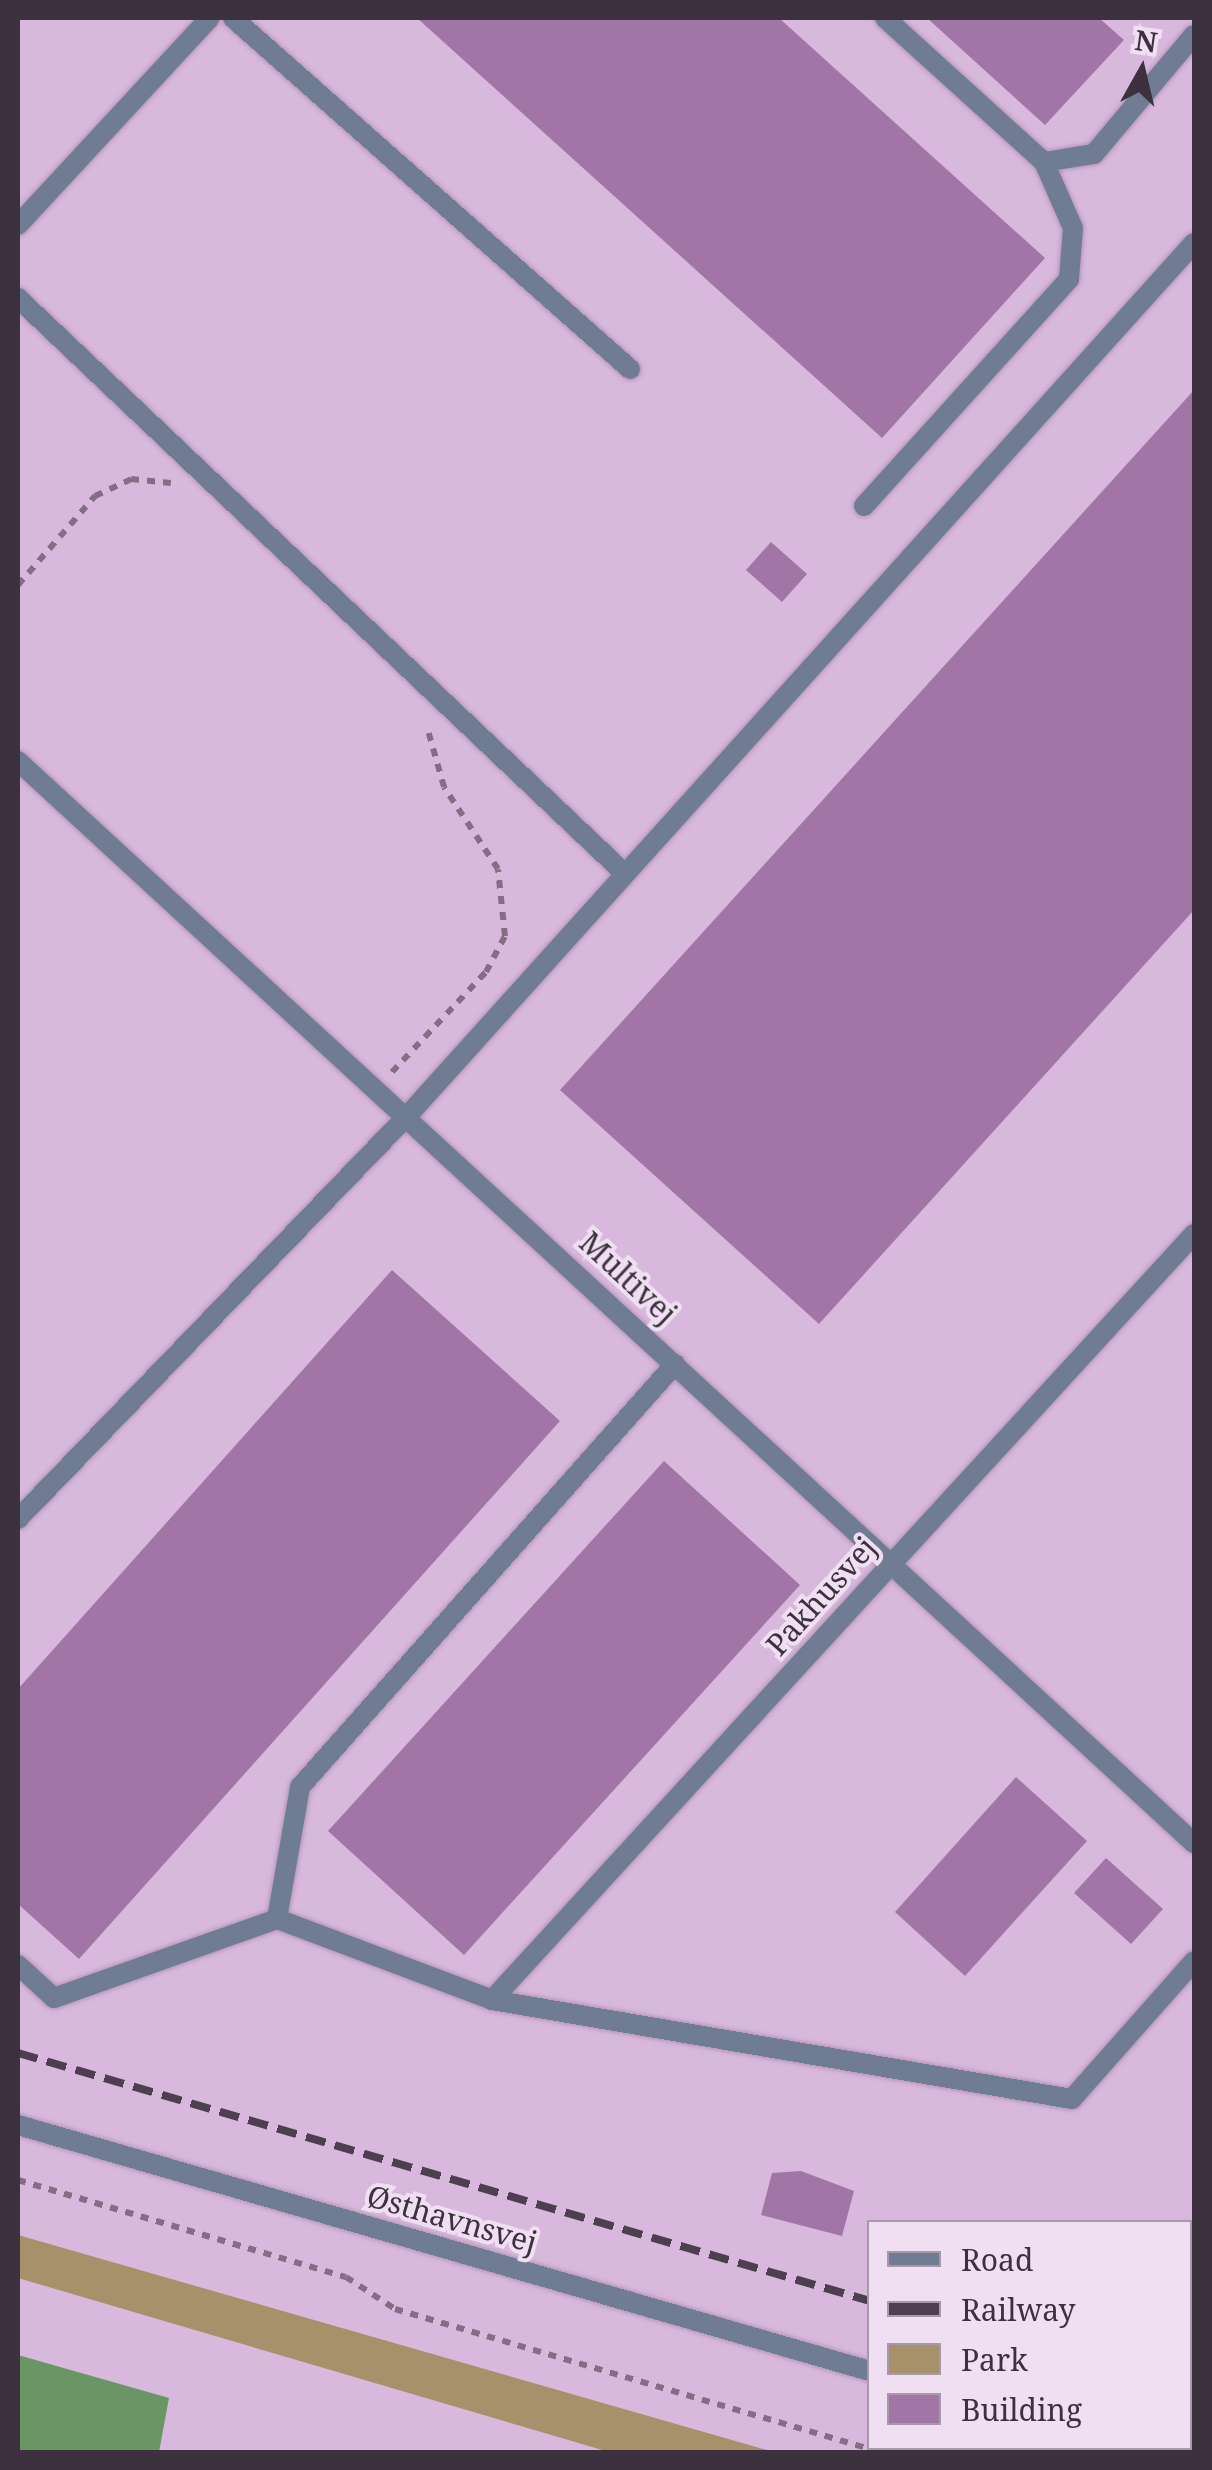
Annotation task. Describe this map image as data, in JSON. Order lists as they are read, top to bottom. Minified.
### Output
{"streets":{"street":["Multivej","Pakhusvej","Østhavnsvej"]},"crossings":[["Multivej","Pakhusvej"]],"legend":["Road","Railway","Park","Building"],"north":"top"}
